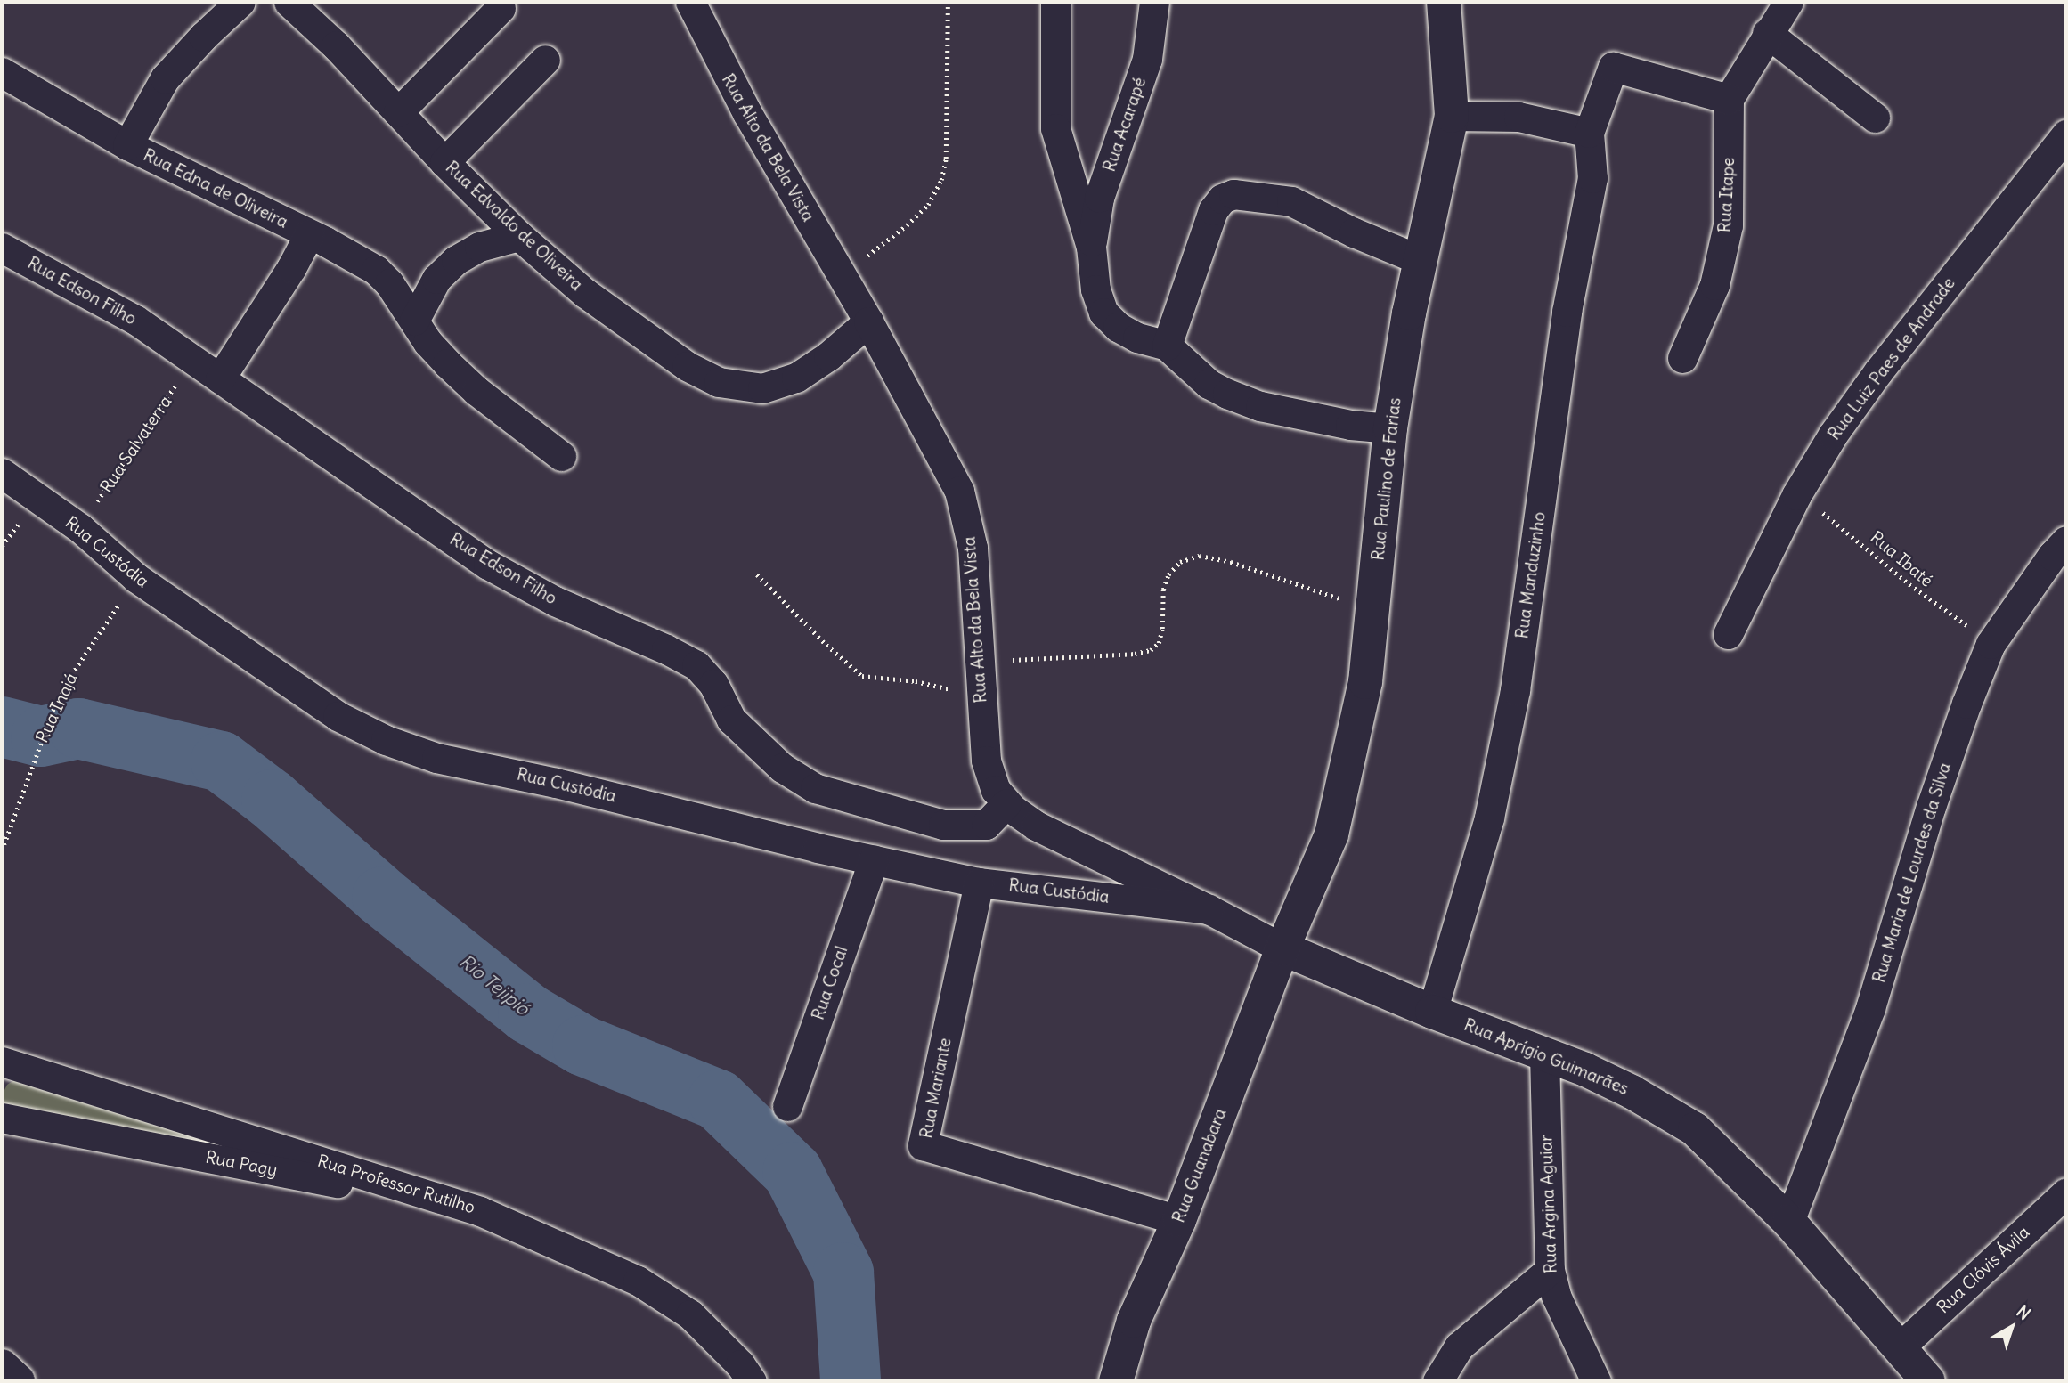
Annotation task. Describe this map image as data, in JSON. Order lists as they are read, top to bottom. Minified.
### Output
{"streets":{"street":["Rua Acarapé","Rua Alto da Bela Vista","Rua Edna de Oliveira","Rua Itape","Rua Edvaldo de Oliveira","Rua Edson Filho","Rua Luiz Paes de Andrade","Rua Paulino de Farias","Rua Custódia","Rua Manduzinho","Rua Maria de Lourdes da Silva","Rua Cocal","Rua Aprígio Guimarães","Rua Mariante","Rua Pagy","Rua Guanabara","Rua Professor Rutilho","Rua Argina Aguiar","Rua Clóvis Ávila"],"path":["Rua Salvaterra","Rua Ibaté","Rua Inajá"]},"crossings":[["Rua Alto da Bela Vista","Rua Edvaldo de Oliveira"],["Rua Alto da Bela Vista","Rua Edson Filho"],["Rua Alto da Bela Vista","Rua Paulino de Farias"],["Rua Alto da Bela Vista","Rua Custódia"],["Rua Alto da Bela Vista","Rua Aprígio Guimarães"],["Rua Alto da Bela Vista","Rua Guanabara"],["Rua Edson Filho","Rua Salvaterra"],["Rua Luiz Paes de Andrade","Rua Ibaté"],["Rua Salvaterra","Rua Custódia"],["Rua Paulino de Farias","Rua Aprígio Guimarães"],["Rua Paulino de Farias","Rua Guanabara"],["Rua Custódia","Rua Inajá"],["Rua Custódia","Rua Cocal"],["Rua Custódia","Rua Mariante"],["Rua Ibaté","Rua Maria de Lourdes da Silva"],["Rua Manduzinho","Rua Aprígio Guimarães"],["Rua Maria de Lourdes da Silva","Rua Aprígio Guimarães"],["Rua Aprígio Guimarães","Rua Guanabara"],["Rua Aprígio Guimarães","Rua Argina Aguiar"],["Rua Aprígio Guimarães","Rua Clóvis Ávila"],["Rua Mariante","Rua Guanabara"],["Rua Pagy","Rua Professor Rutilho"]],"water":["Rio Tejipió"],"north":"top right"}
